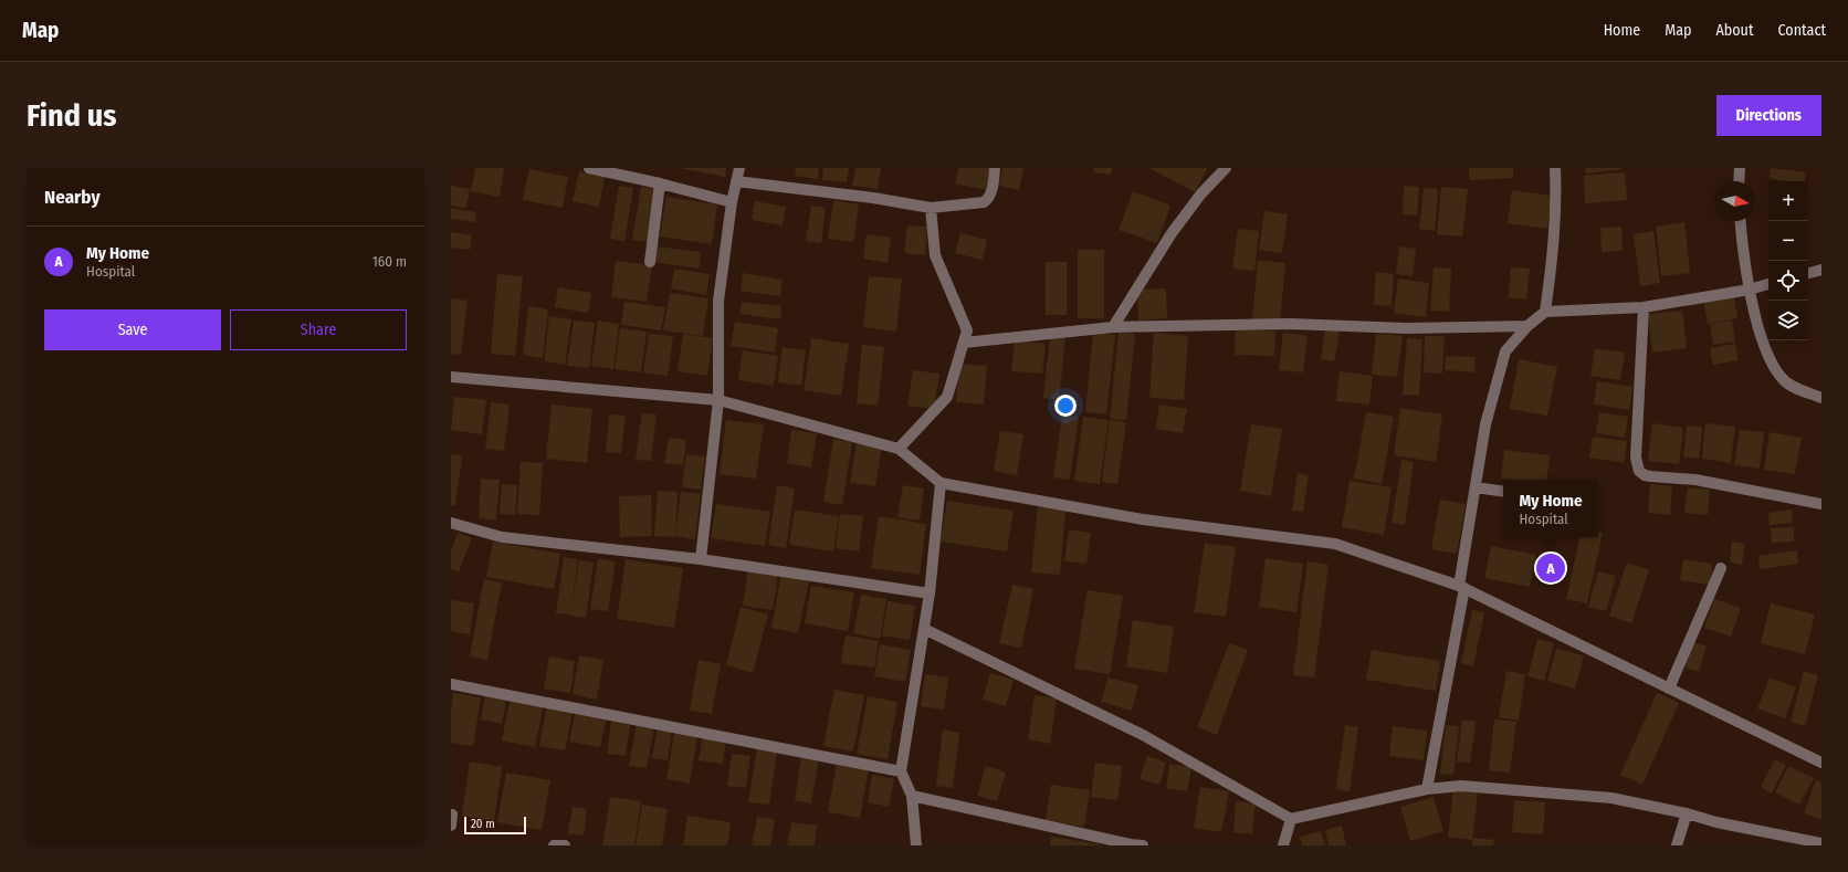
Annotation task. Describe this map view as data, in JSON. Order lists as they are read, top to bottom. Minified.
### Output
{"scale_bar":"20 m","north":"right","page":{"header":"Map","nav":["Home","Map","About","Contact"],"buttons":["Directions",["Save","Share"]],"title":"Find us","heading":"Nearby","map_buttons":["+","−"],"list":[{"mark":"A","name":"My Home","note":"Hospital","value":"160 m"}],"popup":["My Home","Hospital"],"pins":"A","scale":"20 m"}}
